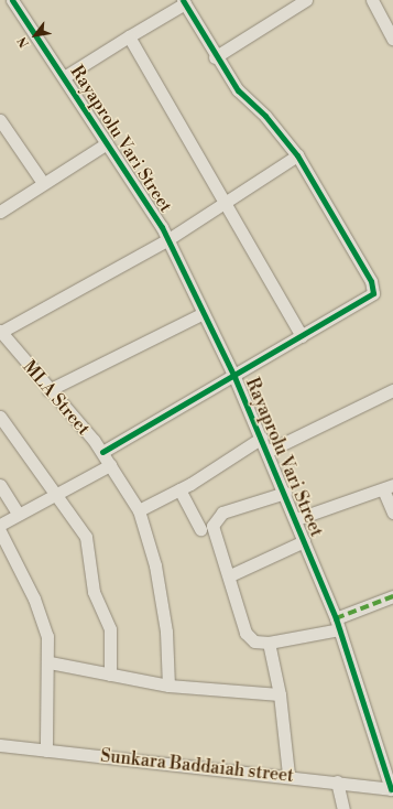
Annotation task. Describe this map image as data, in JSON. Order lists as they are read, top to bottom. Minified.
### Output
{"streets":{"street":["Rayaprolu Vari Street","MLA Street","Sunkara Baddaiah street"]},"crossings":[["Rayaprolu Vari Street","Sunkara Baddaiah street"]],"north":"bottom left"}
